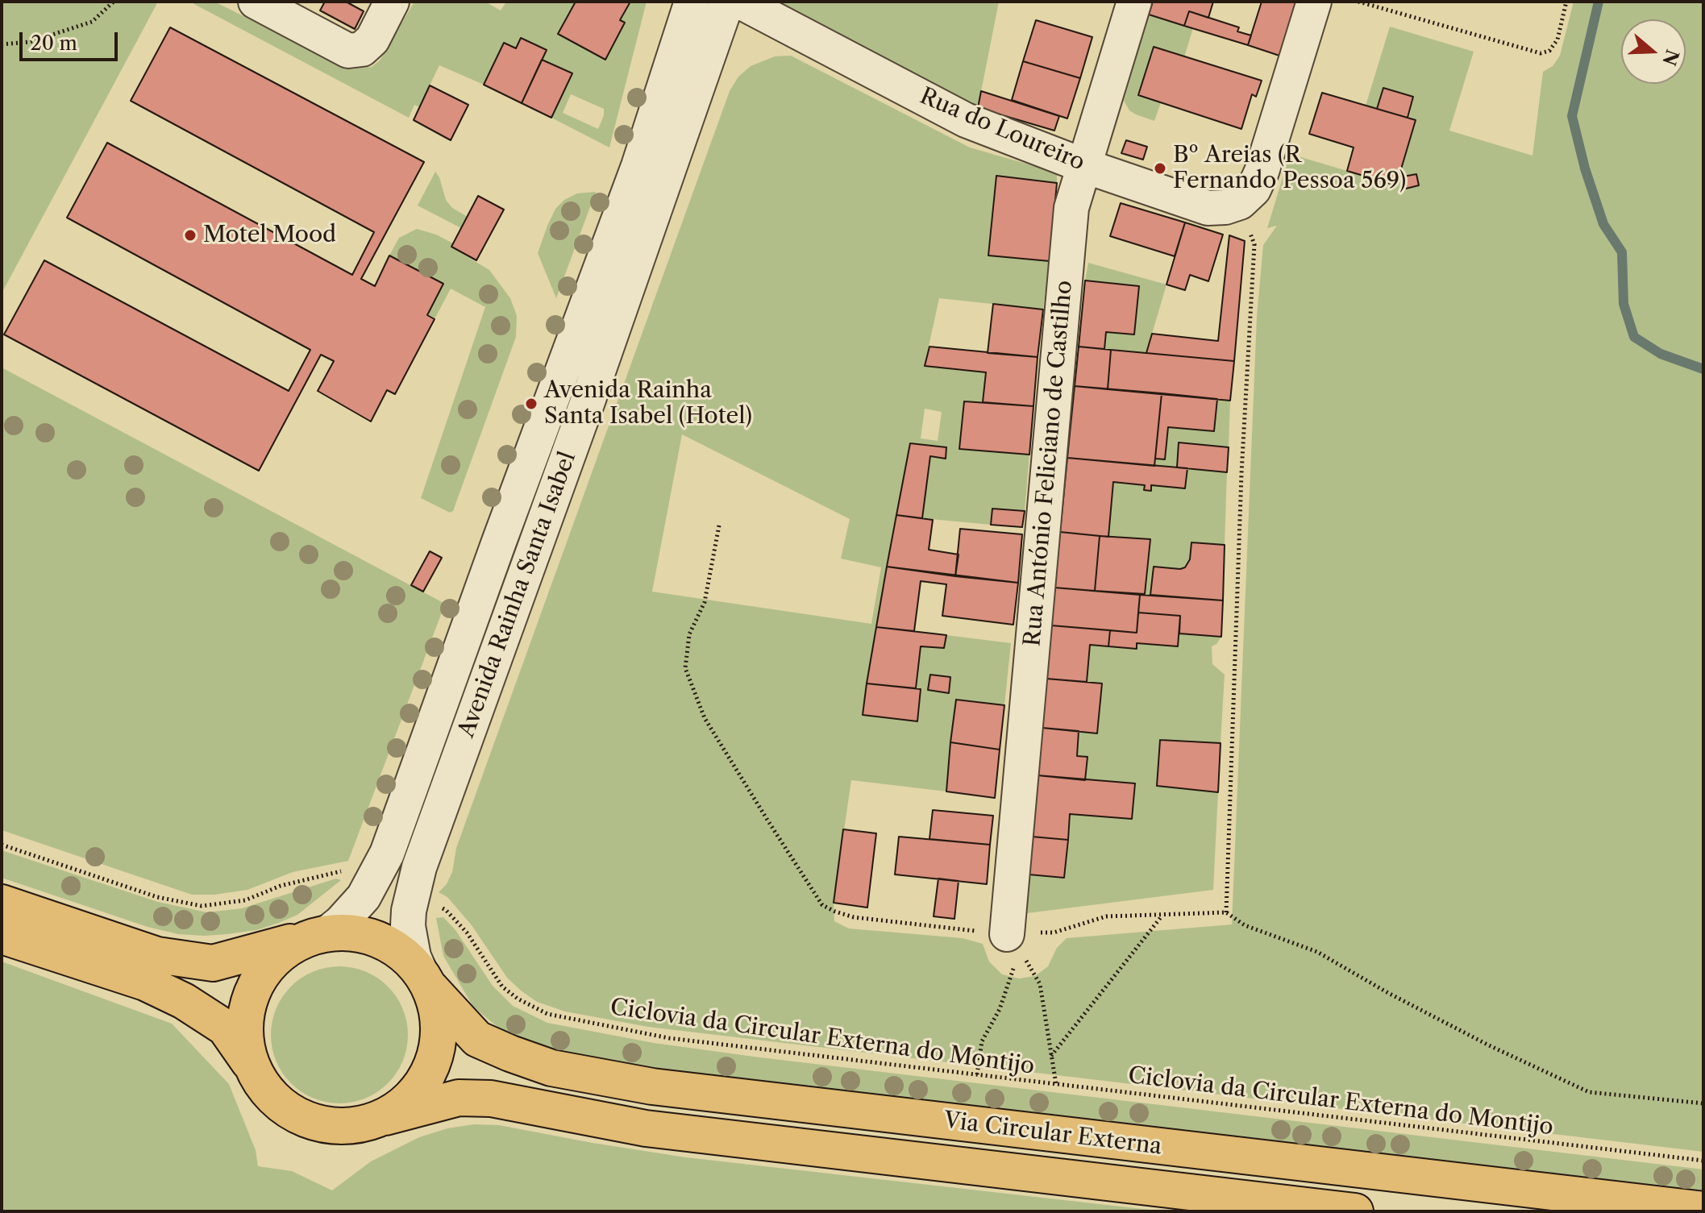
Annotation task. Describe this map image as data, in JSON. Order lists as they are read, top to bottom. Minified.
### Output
{"streets":{"main road":["Via Circular Externa"],"street":["Rua do Loureiro","Rua António Feliciano de Castilho","Avenida Rainha Santa Isabel"],"path":["Ciclovia da Circular Externa do Montijo"]},"crossings":[["Rua do Loureiro","Rua António Feliciano de Castilho"],["Avenida Rainha Santa Isabel","Ciclovia da Circular Externa do Montijo"],["Avenida Rainha Santa Isabel","Via Circular Externa"]],"places":["Bº Areias (R Fernando Pessoa 569)","Motel Mood","Avenida Rainha Santa Isabel (Hotel)"],"scale_bar":"20 m","north":"right"}
